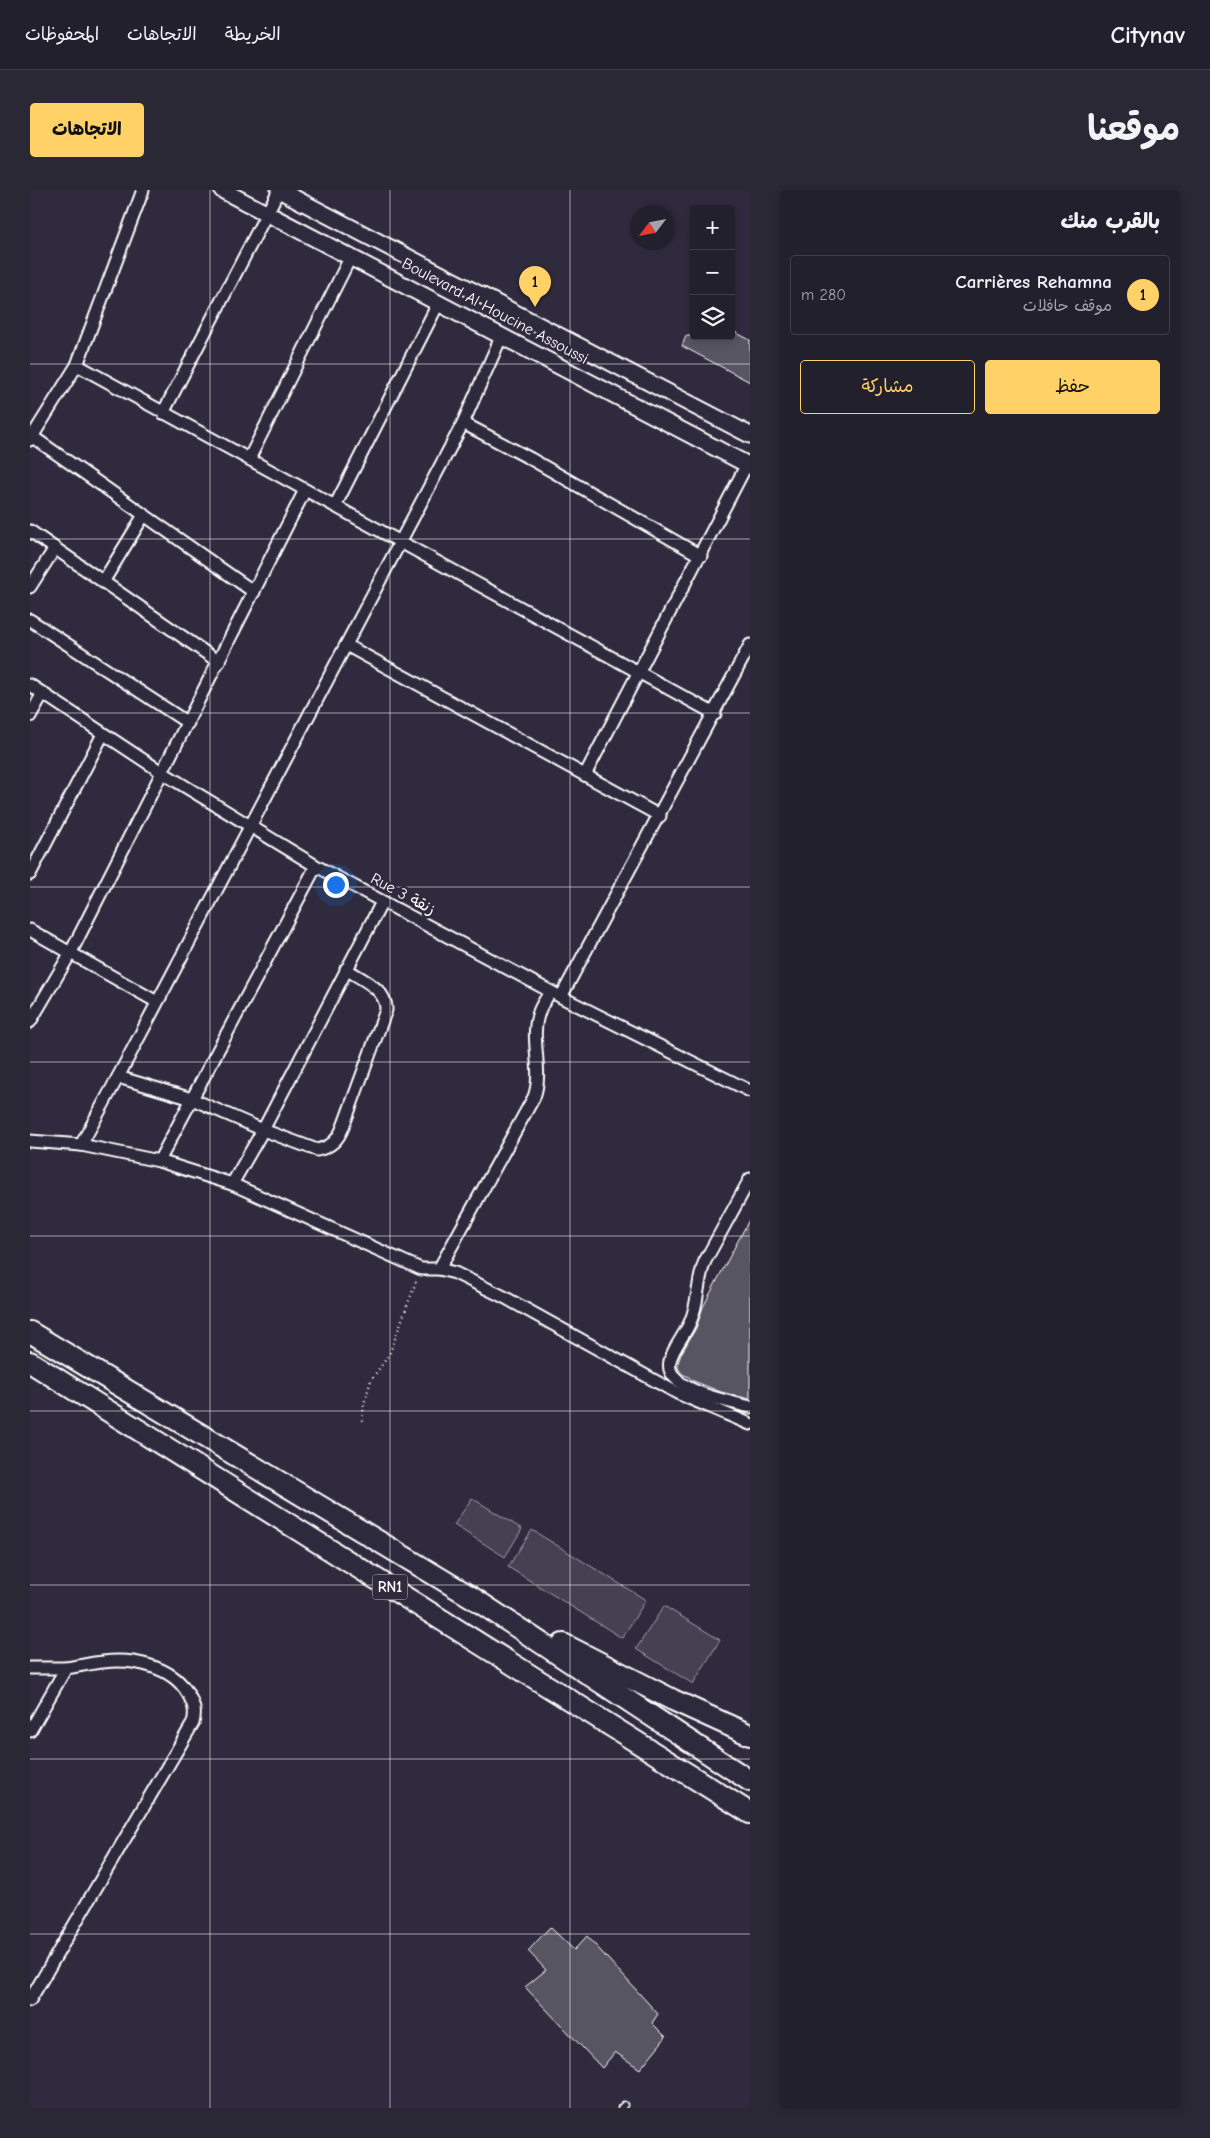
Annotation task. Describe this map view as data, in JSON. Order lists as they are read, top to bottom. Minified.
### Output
{"streets":{"highway":["RN1"],"street":["Boulevard Al Houcine Assoussi","Rue 3 زنقة"]},"north":"bottom left","page":{"header":"Citynav","nav":["الخريطة","الاتجاهات","المحفوظات"],"title":"موقعنا","buttons":["الاتجاهات",["حفظ","مشاركة"]],"heading":"بالقرب منك","map_buttons":["+","−"],"list":[{"mark":"1","name":"Carrières Rehamna","note":"موقف حافلات","value":"280 m"}],"pins":"1"}}
